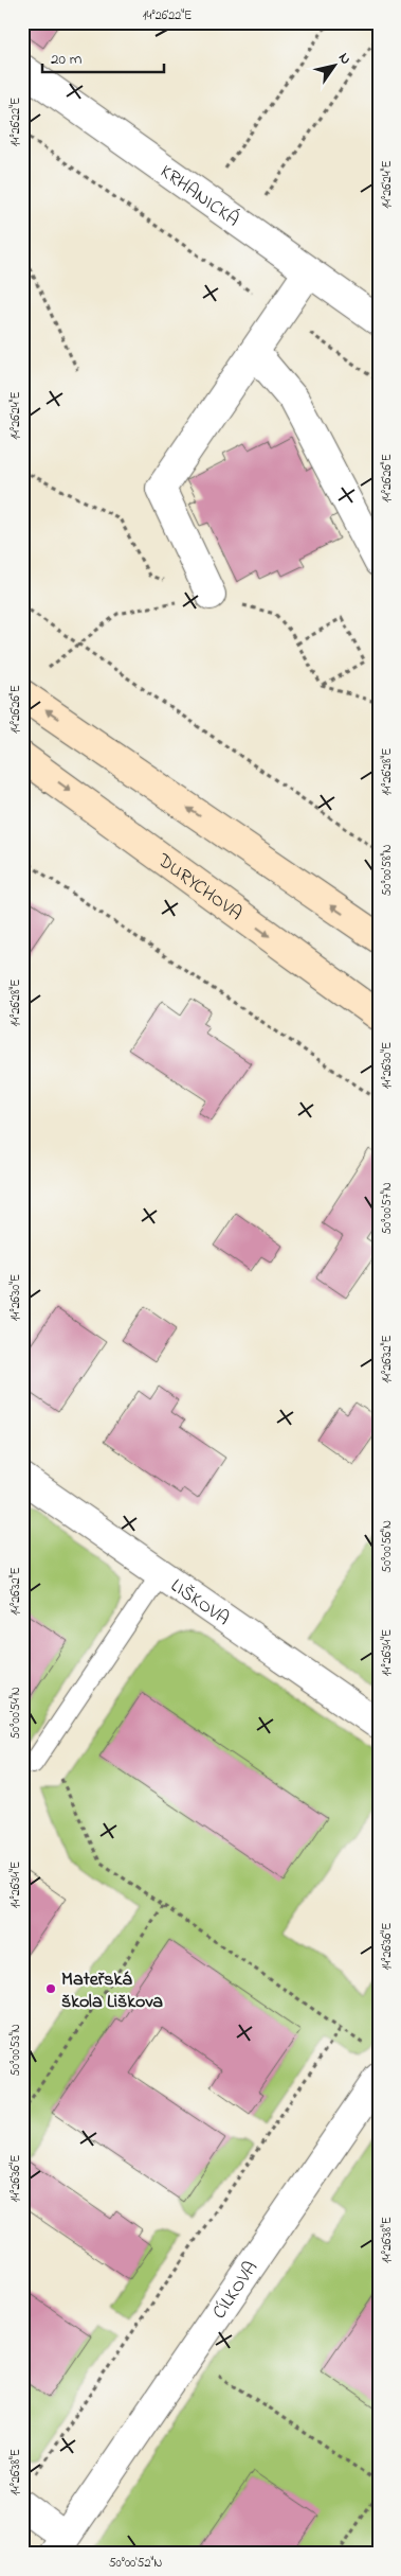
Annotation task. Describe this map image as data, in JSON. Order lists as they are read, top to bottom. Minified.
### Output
{"streets":{"street":["KRHANICKÁ","DURYCHOVA","LIŠKOVA","CÍLKOVA"]},"places":["Mateřská škola Liškova"],"scale_bar":"20 m","north":"top right","coordinates":["14°26'22\"E","14°26'24\"E","14°26'26\"E","14°26'28\"E","50°00'58\"N","14°26'30\"E","50°00'57\"N","14°26'32\"E","50°00'56\"N","14°26'34\"E","50°00'54\"N","14°26'36\"E","50°00'53\"N","14°26'38\"E","50°00'52\"N"]}
